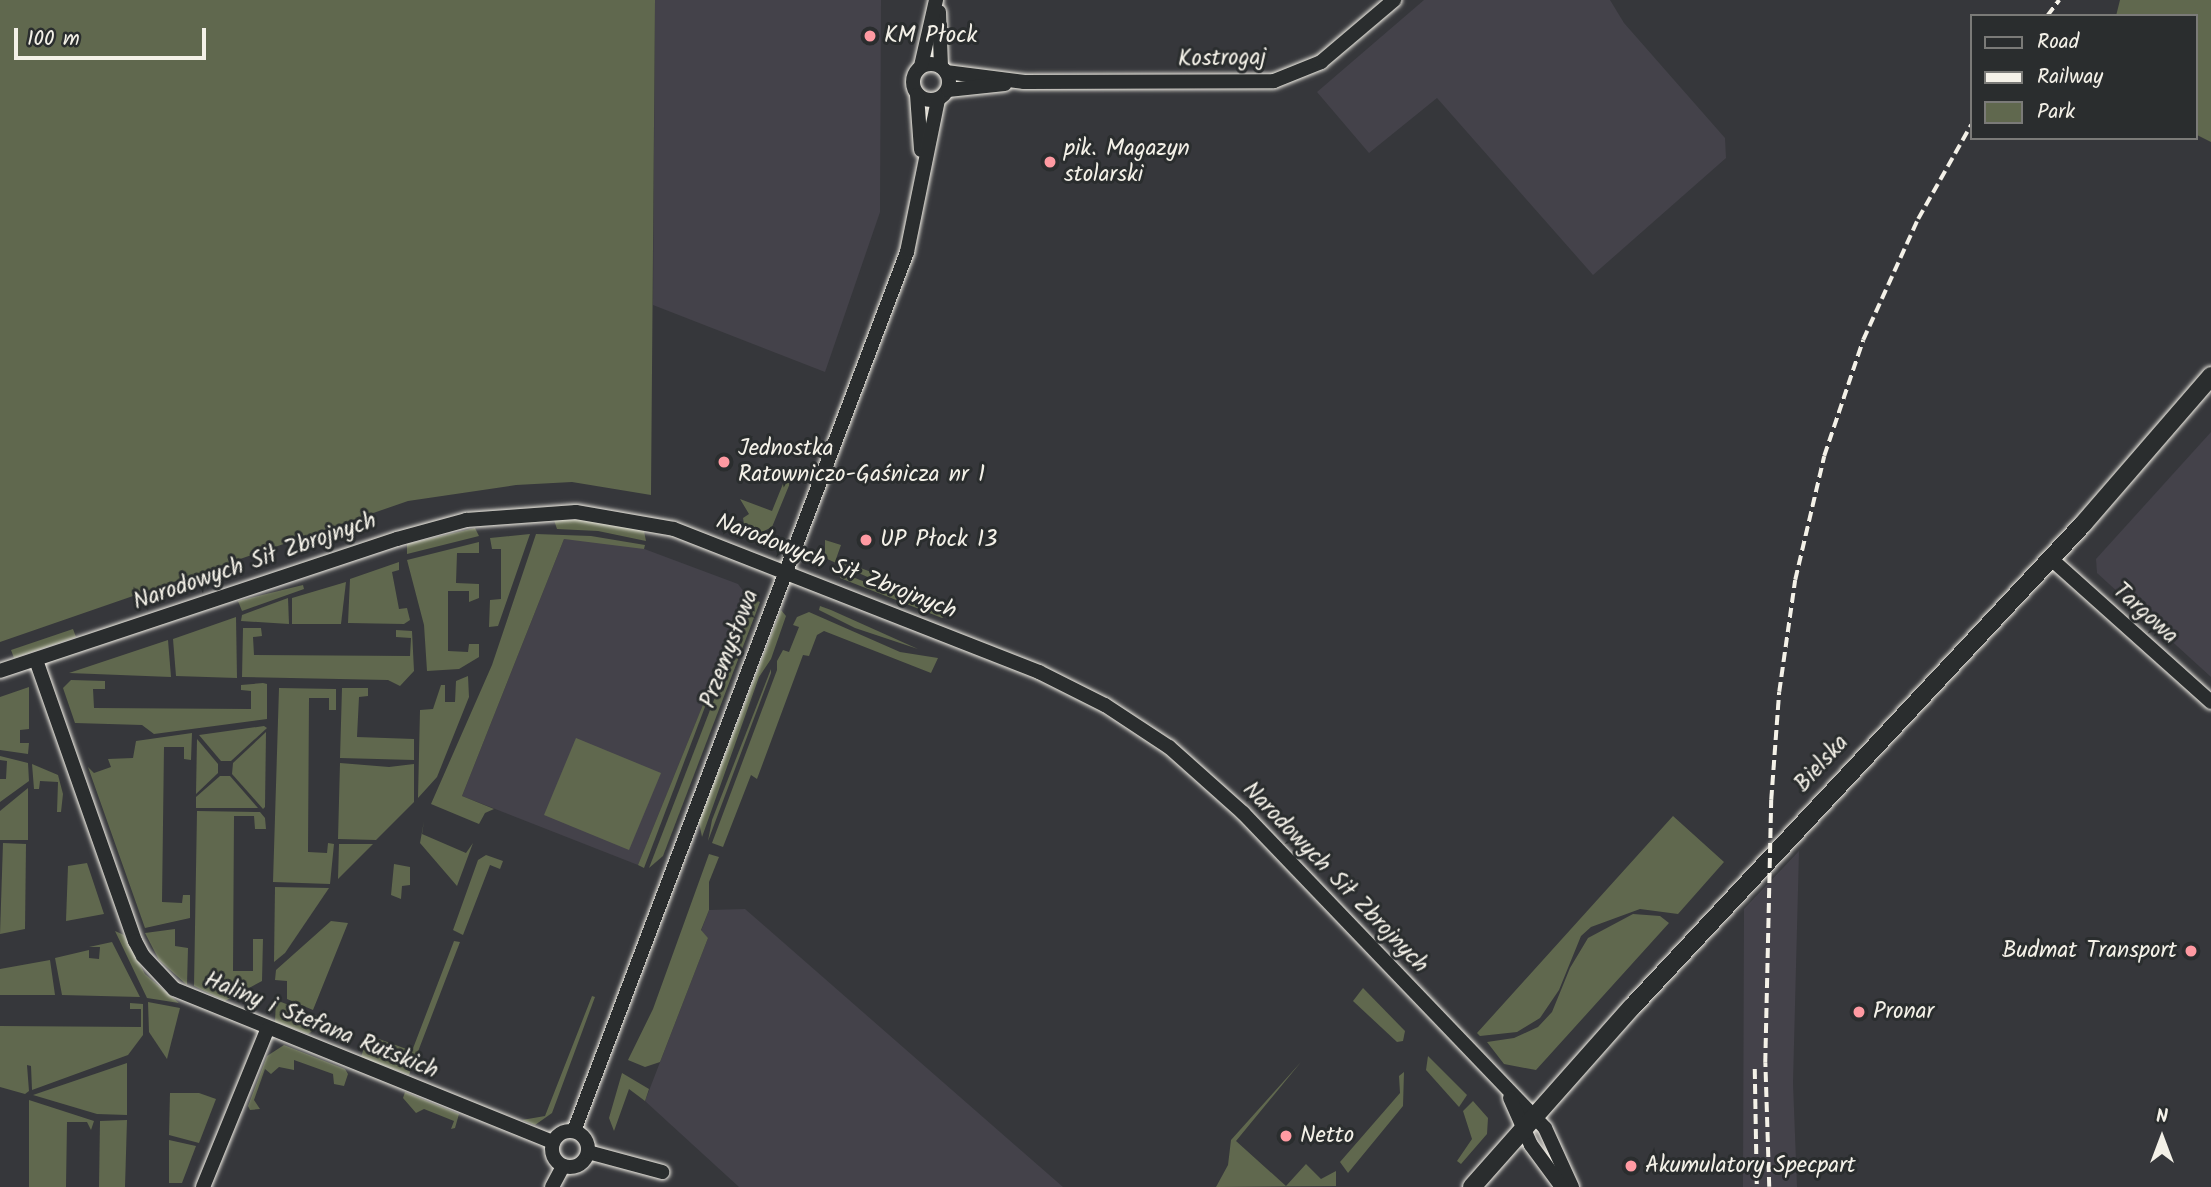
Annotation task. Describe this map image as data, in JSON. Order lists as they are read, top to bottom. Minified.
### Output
{"streets":{"main road":["Bielska"],"street":["Kostrogaj","Narodowych Sił Zbrojnych","Targowa","Przemysłowa","Haliny i Stefana Rutskich"]},"crossings":[["Kostrogaj","Przemysłowa"],["Narodowych Sił Zbrojnych","Przemysłowa"],["Narodowych Sił Zbrojnych","Bielska"],["Narodowych Sił Zbrojnych","Haliny i Stefana Rutskich"],["Targowa","Bielska"],["Przemysłowa","Haliny i Stefana Rutskich"]],"places":["KM Płock","pik. Magazyn stolarski","Jednostka Ratowniczo-Gaśnicza nr 1","UP Płock 13","Budmat Transport","Pronar","Netto","Akumulatory Specpart"],"legend":["Road","Railway","Park"],"scale_bar":"100 m","north":"top"}
